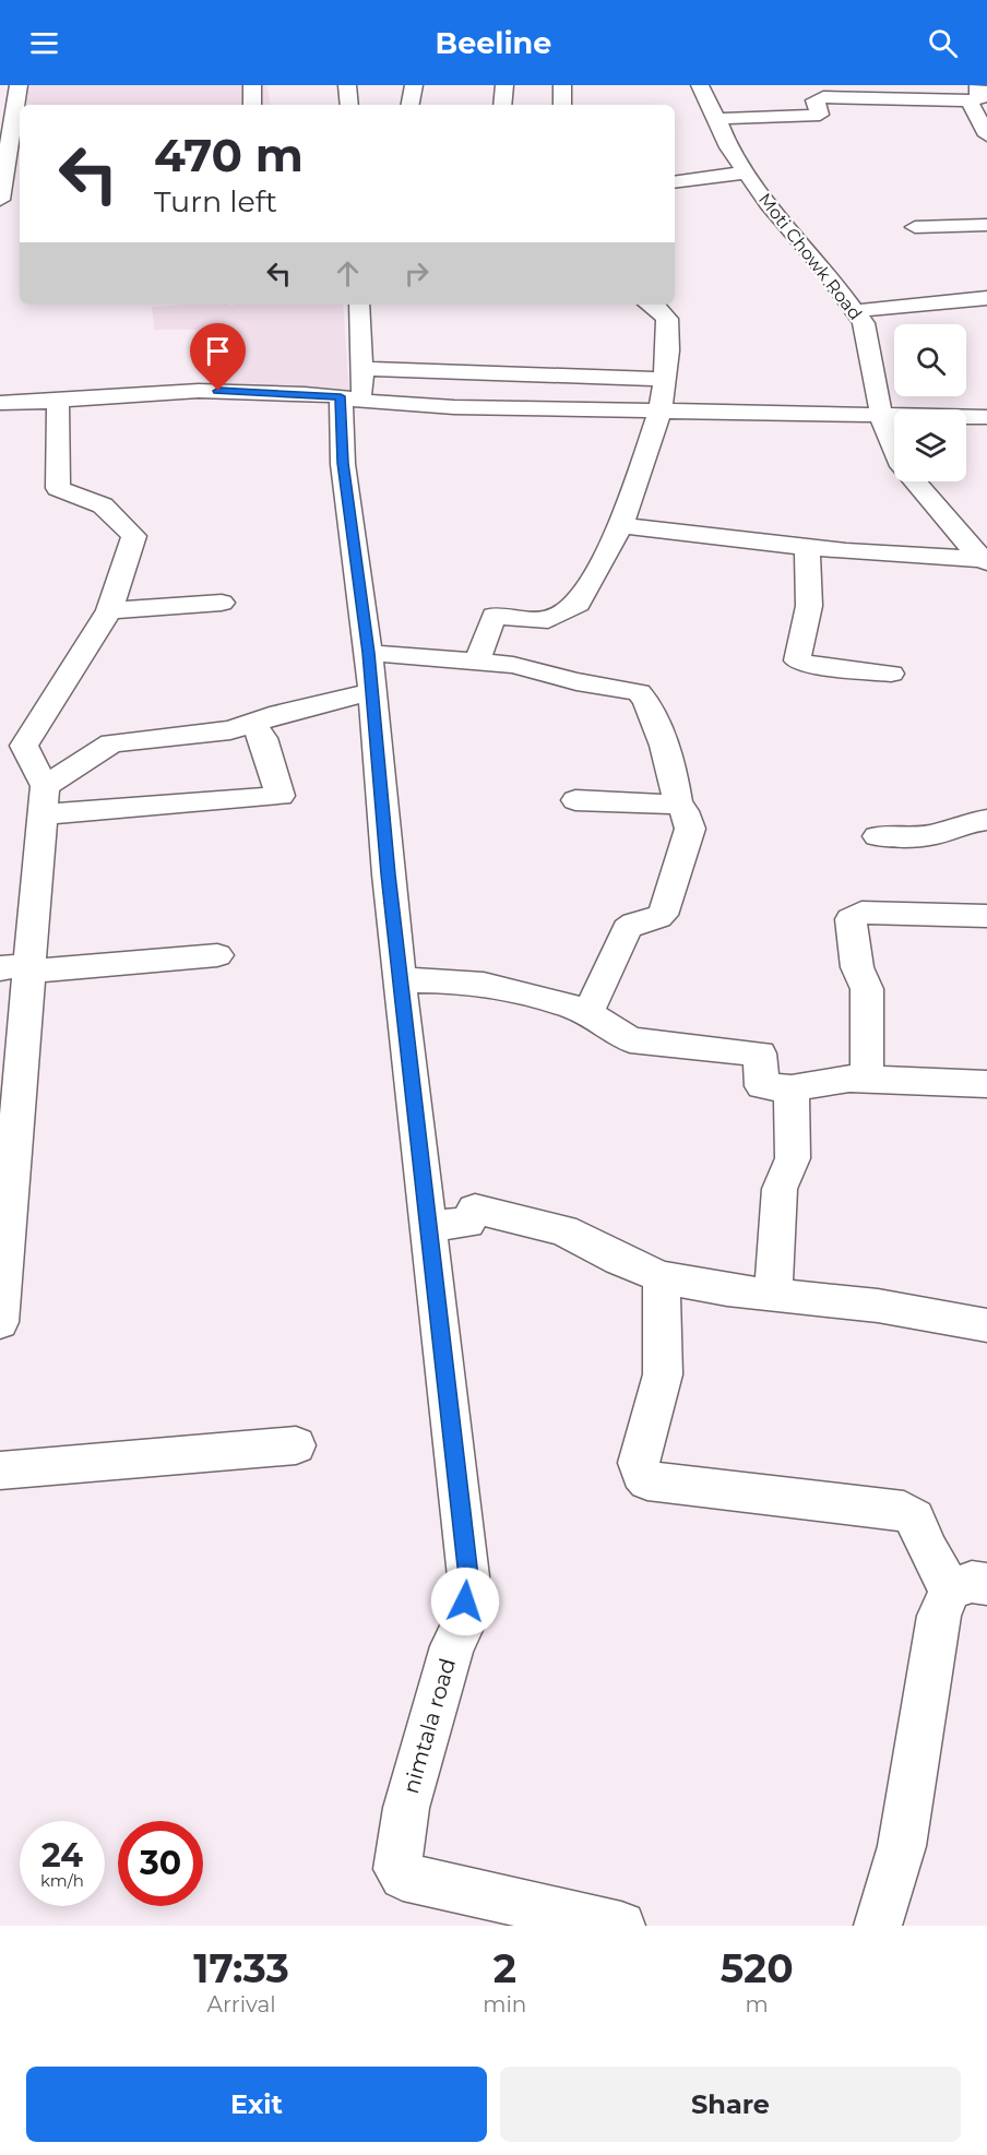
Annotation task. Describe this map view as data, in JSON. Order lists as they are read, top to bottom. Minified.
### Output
{"streets":{"street":["Moti Chowk Road","nimtala road"]},"page":{"header":"Beeline","turn":["470 m","Turn left"],"speed":"24 km/h","limit":"30","eta":["17:33","Arrival","2","min","520","m"],"buttons":["Exit","Share"]}}
